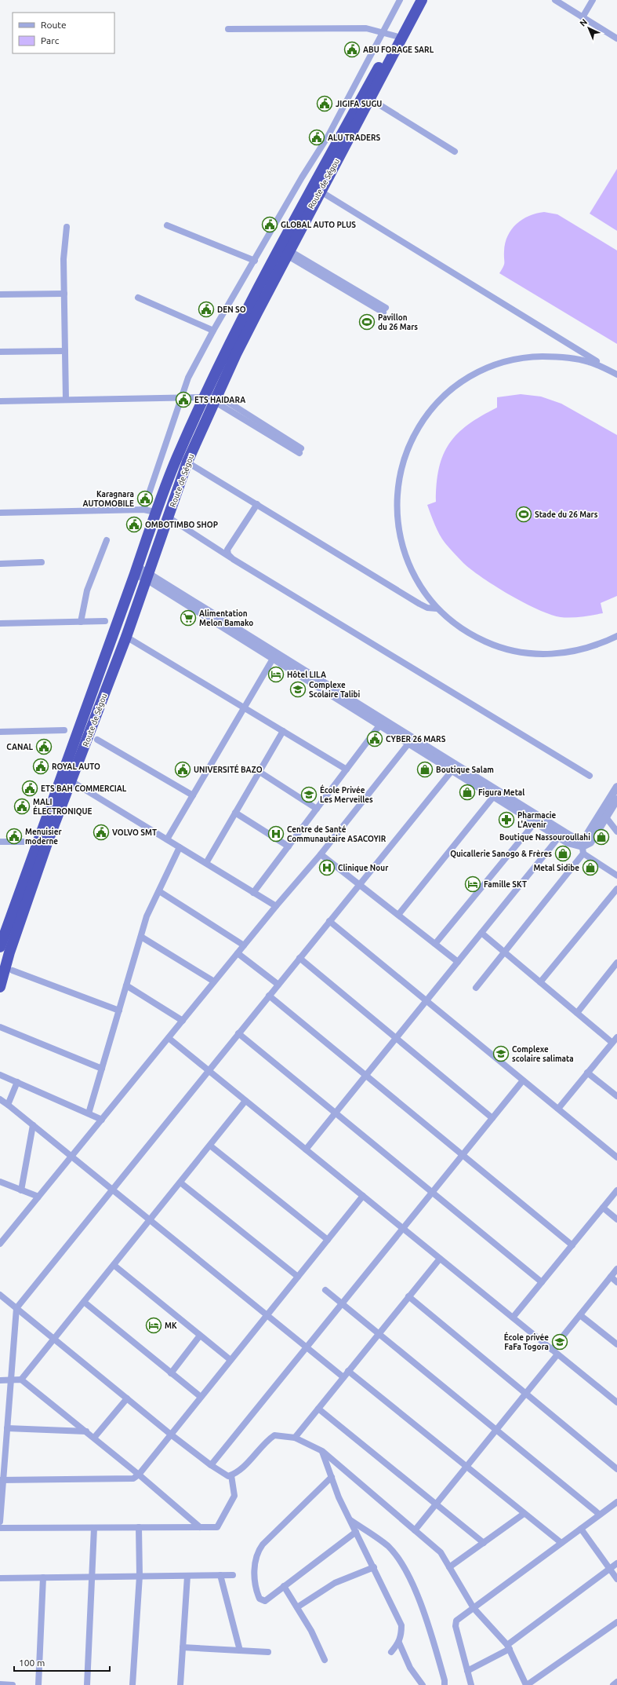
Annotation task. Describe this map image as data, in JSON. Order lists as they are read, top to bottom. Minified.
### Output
{"streets":{"highway":["Route de Ségou"]},"places":{"public building":["ABU FORAGE SARL","JIGIFA SUGU","ALU TRADERS","GLOBAL AUTO PLUS","DEN SO","ETS HAIDARA","Karagnara AUTOMOBILE","OMBOTIMBO SHOP","CYBER 26 MARS","CANAL","ROYAL AUTO","UNIVERSITÉ BAZO","ETS BAH COMMERCIAL","MALI ÉLECTRONIQUE","VOLVO SMT","Menuisier moderne"],"sports":["Pavillon du 26 Mars","Stade du 26 Mars"],"supermarket":["Alimentation Melon Bamako"],"hotel":["Hôtel LILA","Famille SKT","MK"],"school or university":["Complexe Scolaire Talibi","École Privée Les Merveilles","Complexe scolaire salimata","École privée FaFa Togora"],"shop":["Boutique Salam","Figura Metal","Boutique Nassouroullahi","Quicallerie Sanogo & Frères","Metal Sidibe"],"pharmacy":["Pharmacie L'Avenir"],"hospital":["Centre de Santé Communautaire ASACOYIR","Clinique Nour"]},"legend":["Route","Parc"],"scale_bar":"100 m","north":"top left"}
